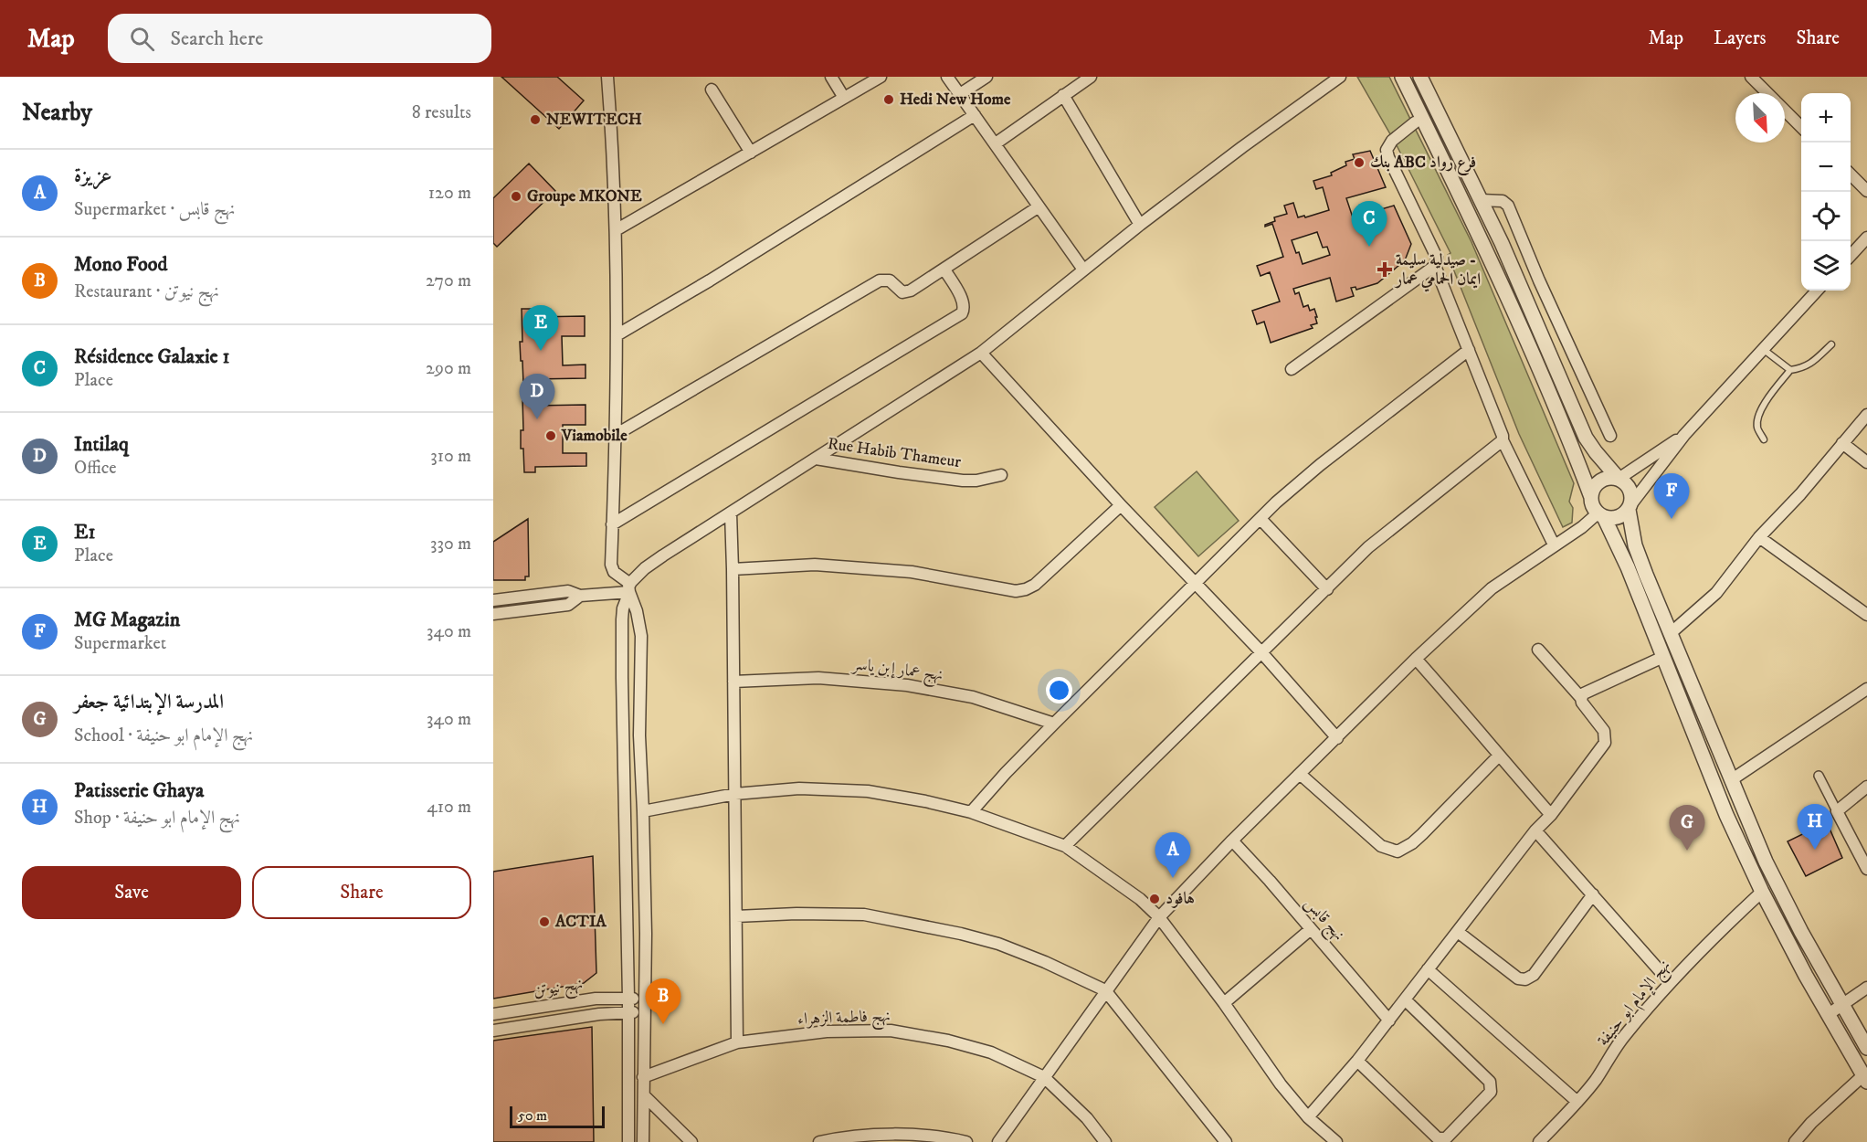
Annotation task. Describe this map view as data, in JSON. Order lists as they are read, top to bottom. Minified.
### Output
{"streets":{"street":["Rue Habib Thameur","نهج عمار إبن ياسر","نهج قابس","نهج نيوتن","نهج الإمام ابو حنيفة","نهج فاطمة الزهراء"]},"places":{"other":["Hedi New Home","NEWITECH","بنك ABC فرع رواد","Groupe MKONE","Viamobile","هافود","ACTIA"],"health":["صيدلية سليمة - ايمان الحمامي عمار"]},"scale_bar":"50 m","north":"bottom right","page":{"header":"Map","search":"Search here","nav":["Map","Layers","Share"],"heading":["Nearby","8 results"],"map_buttons":["+","−"],"list":[{"mark":"A","name":"عزيزة","note":"Supermarket · نهج قابس","value":"120 m"},{"mark":"B","name":"Mono Food","note":"Restaurant · نهج نيوتن","value":"270 m"},{"mark":"C","name":"Résidence Galaxie 1","note":"Place","value":"290 m"},{"mark":"D","name":"Intilaq","note":"Office","value":"310 m"},{"mark":"E","name":"E1","note":"Place","value":"330 m"},{"mark":"F","name":"MG Magazin","note":"Supermarket","value":"340 m"},{"mark":"G","name":"المدرسة الإبتدائية جعفر","note":"School · نهج الإمام ابو حنيفة","value":"340 m"},{"mark":"H","name":"Patisserie Ghaya","note":"Shop · نهج الإمام ابو حنيفة","value":"410 m"}],"pins":["C","E","D","F","H","G","A","B"],"buttons":["Save","Share"],"scale":"50 m"}}
